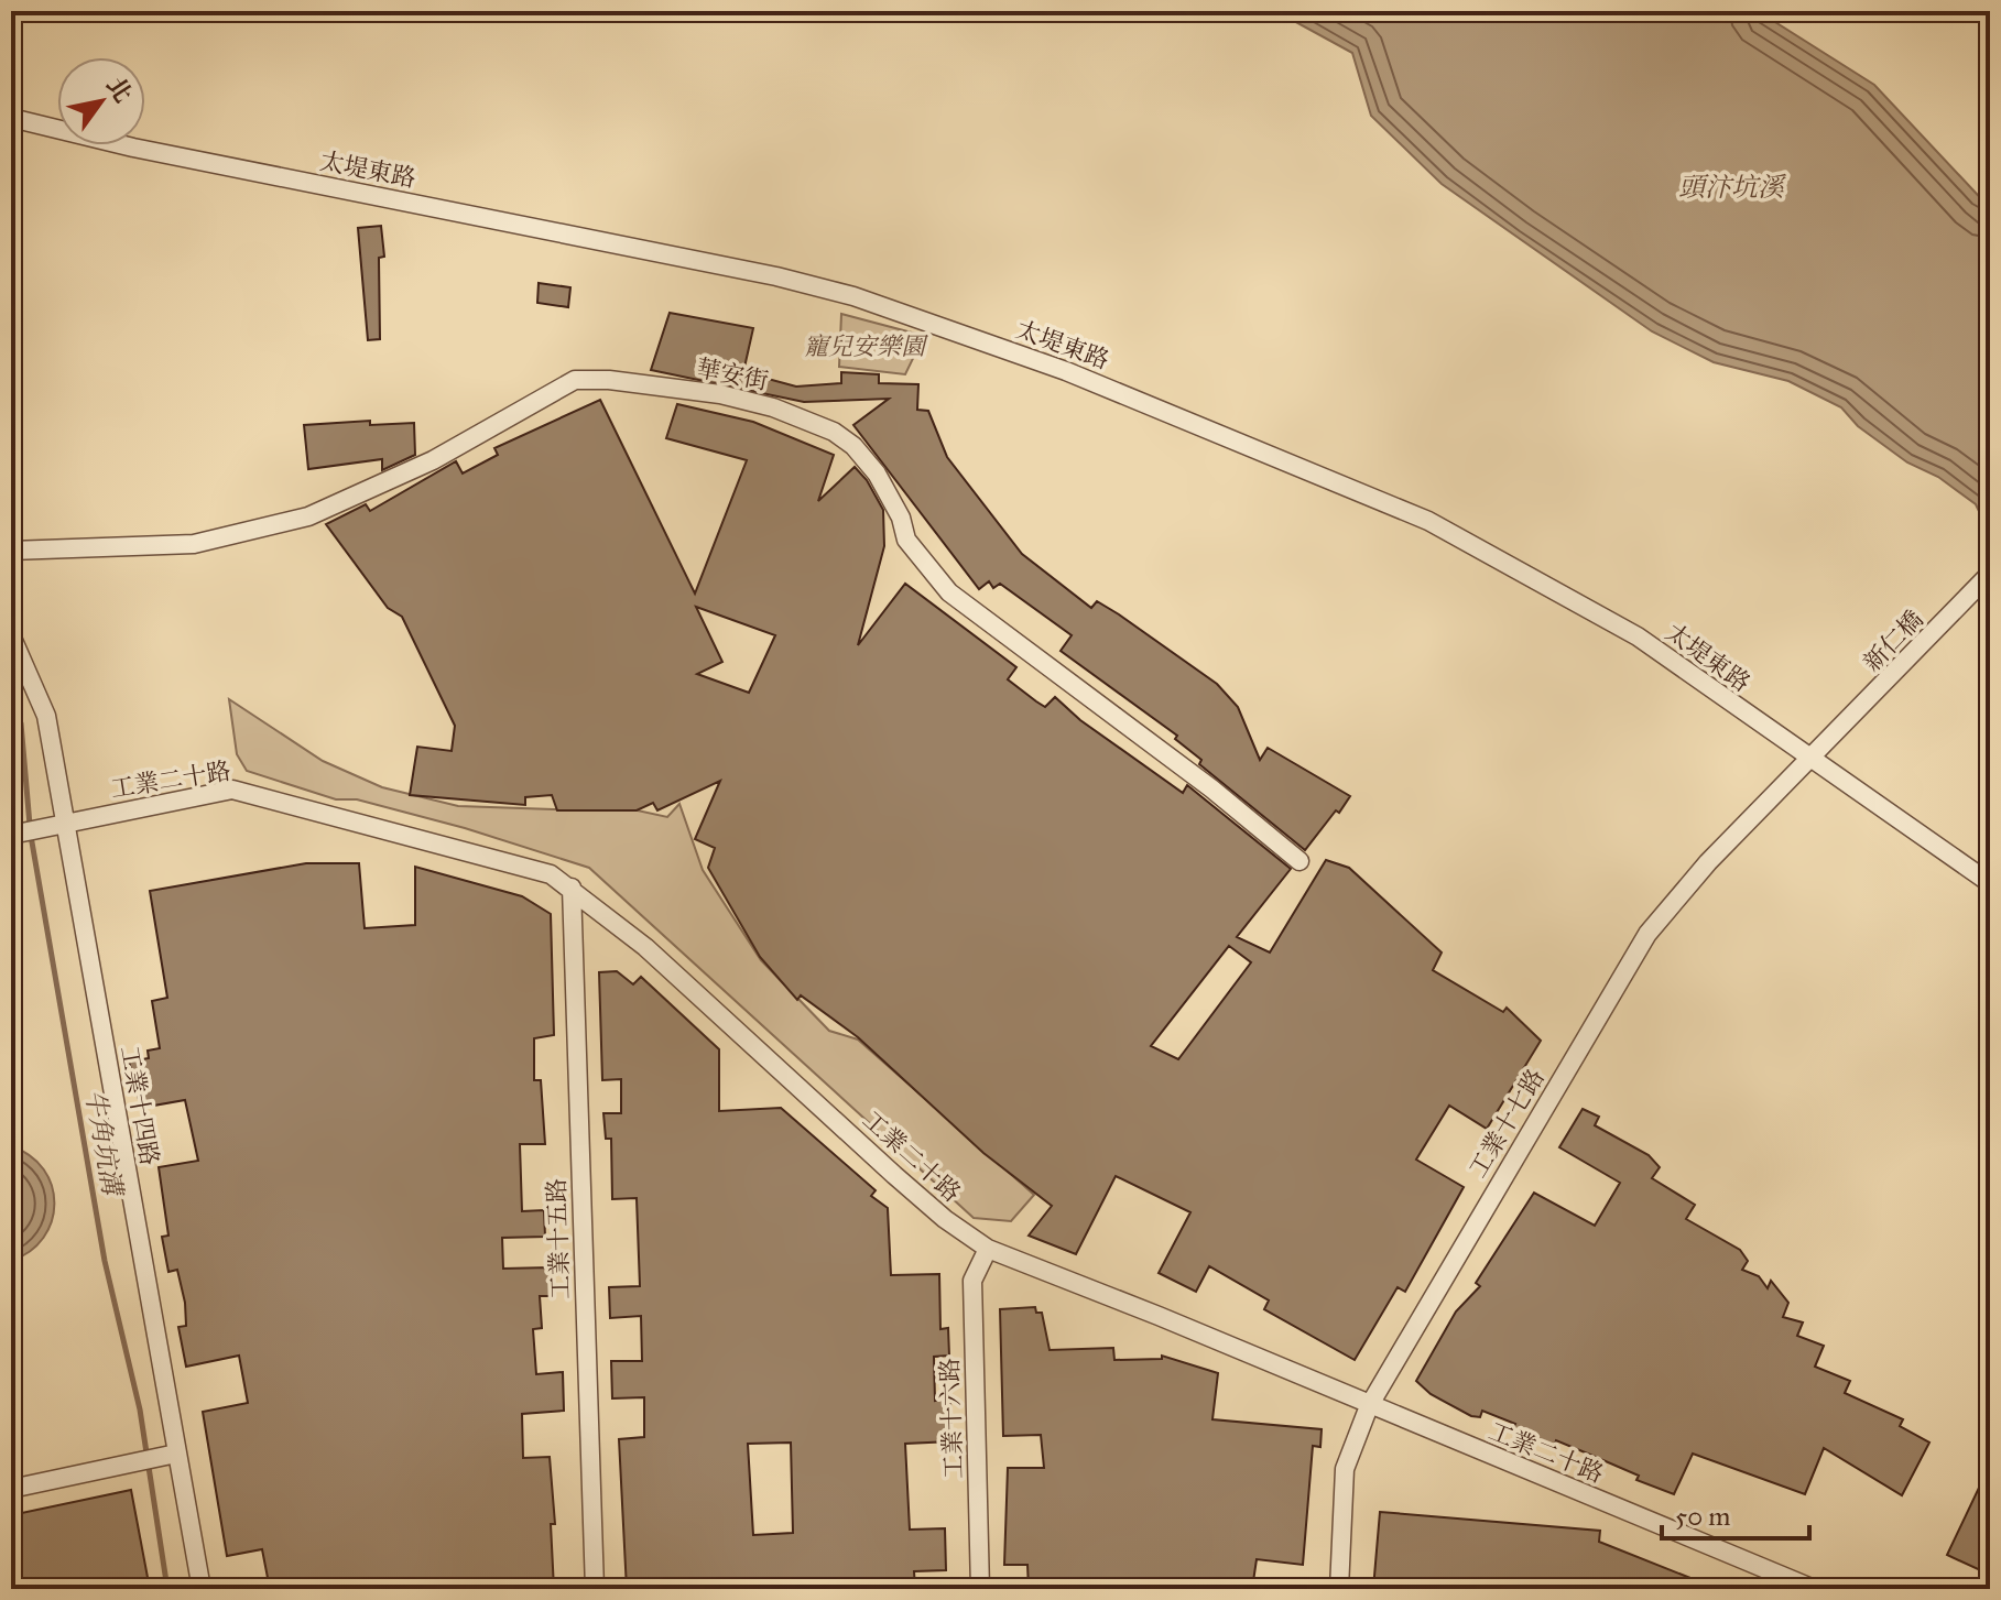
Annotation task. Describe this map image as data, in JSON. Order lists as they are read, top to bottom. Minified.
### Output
{"streets":{"street":["太堤東路","華安街","新仁橋","工業二十路","工業十四路","工業十七路","工業十五路","工業十六路"]},"crossings":[["太堤東路","工業十七路"],["新仁橋","工業十七路"],["工業二十路","工業十四路"],["工業二十路","工業十七路"],["工業二十路","工業十五路"],["工業二十路","工業十六路"]],"water":["頭汴坑溪","牛角坑溝"],"parks":["寵兒安樂園"],"scale_bar":"50 m","north":"top right"}
